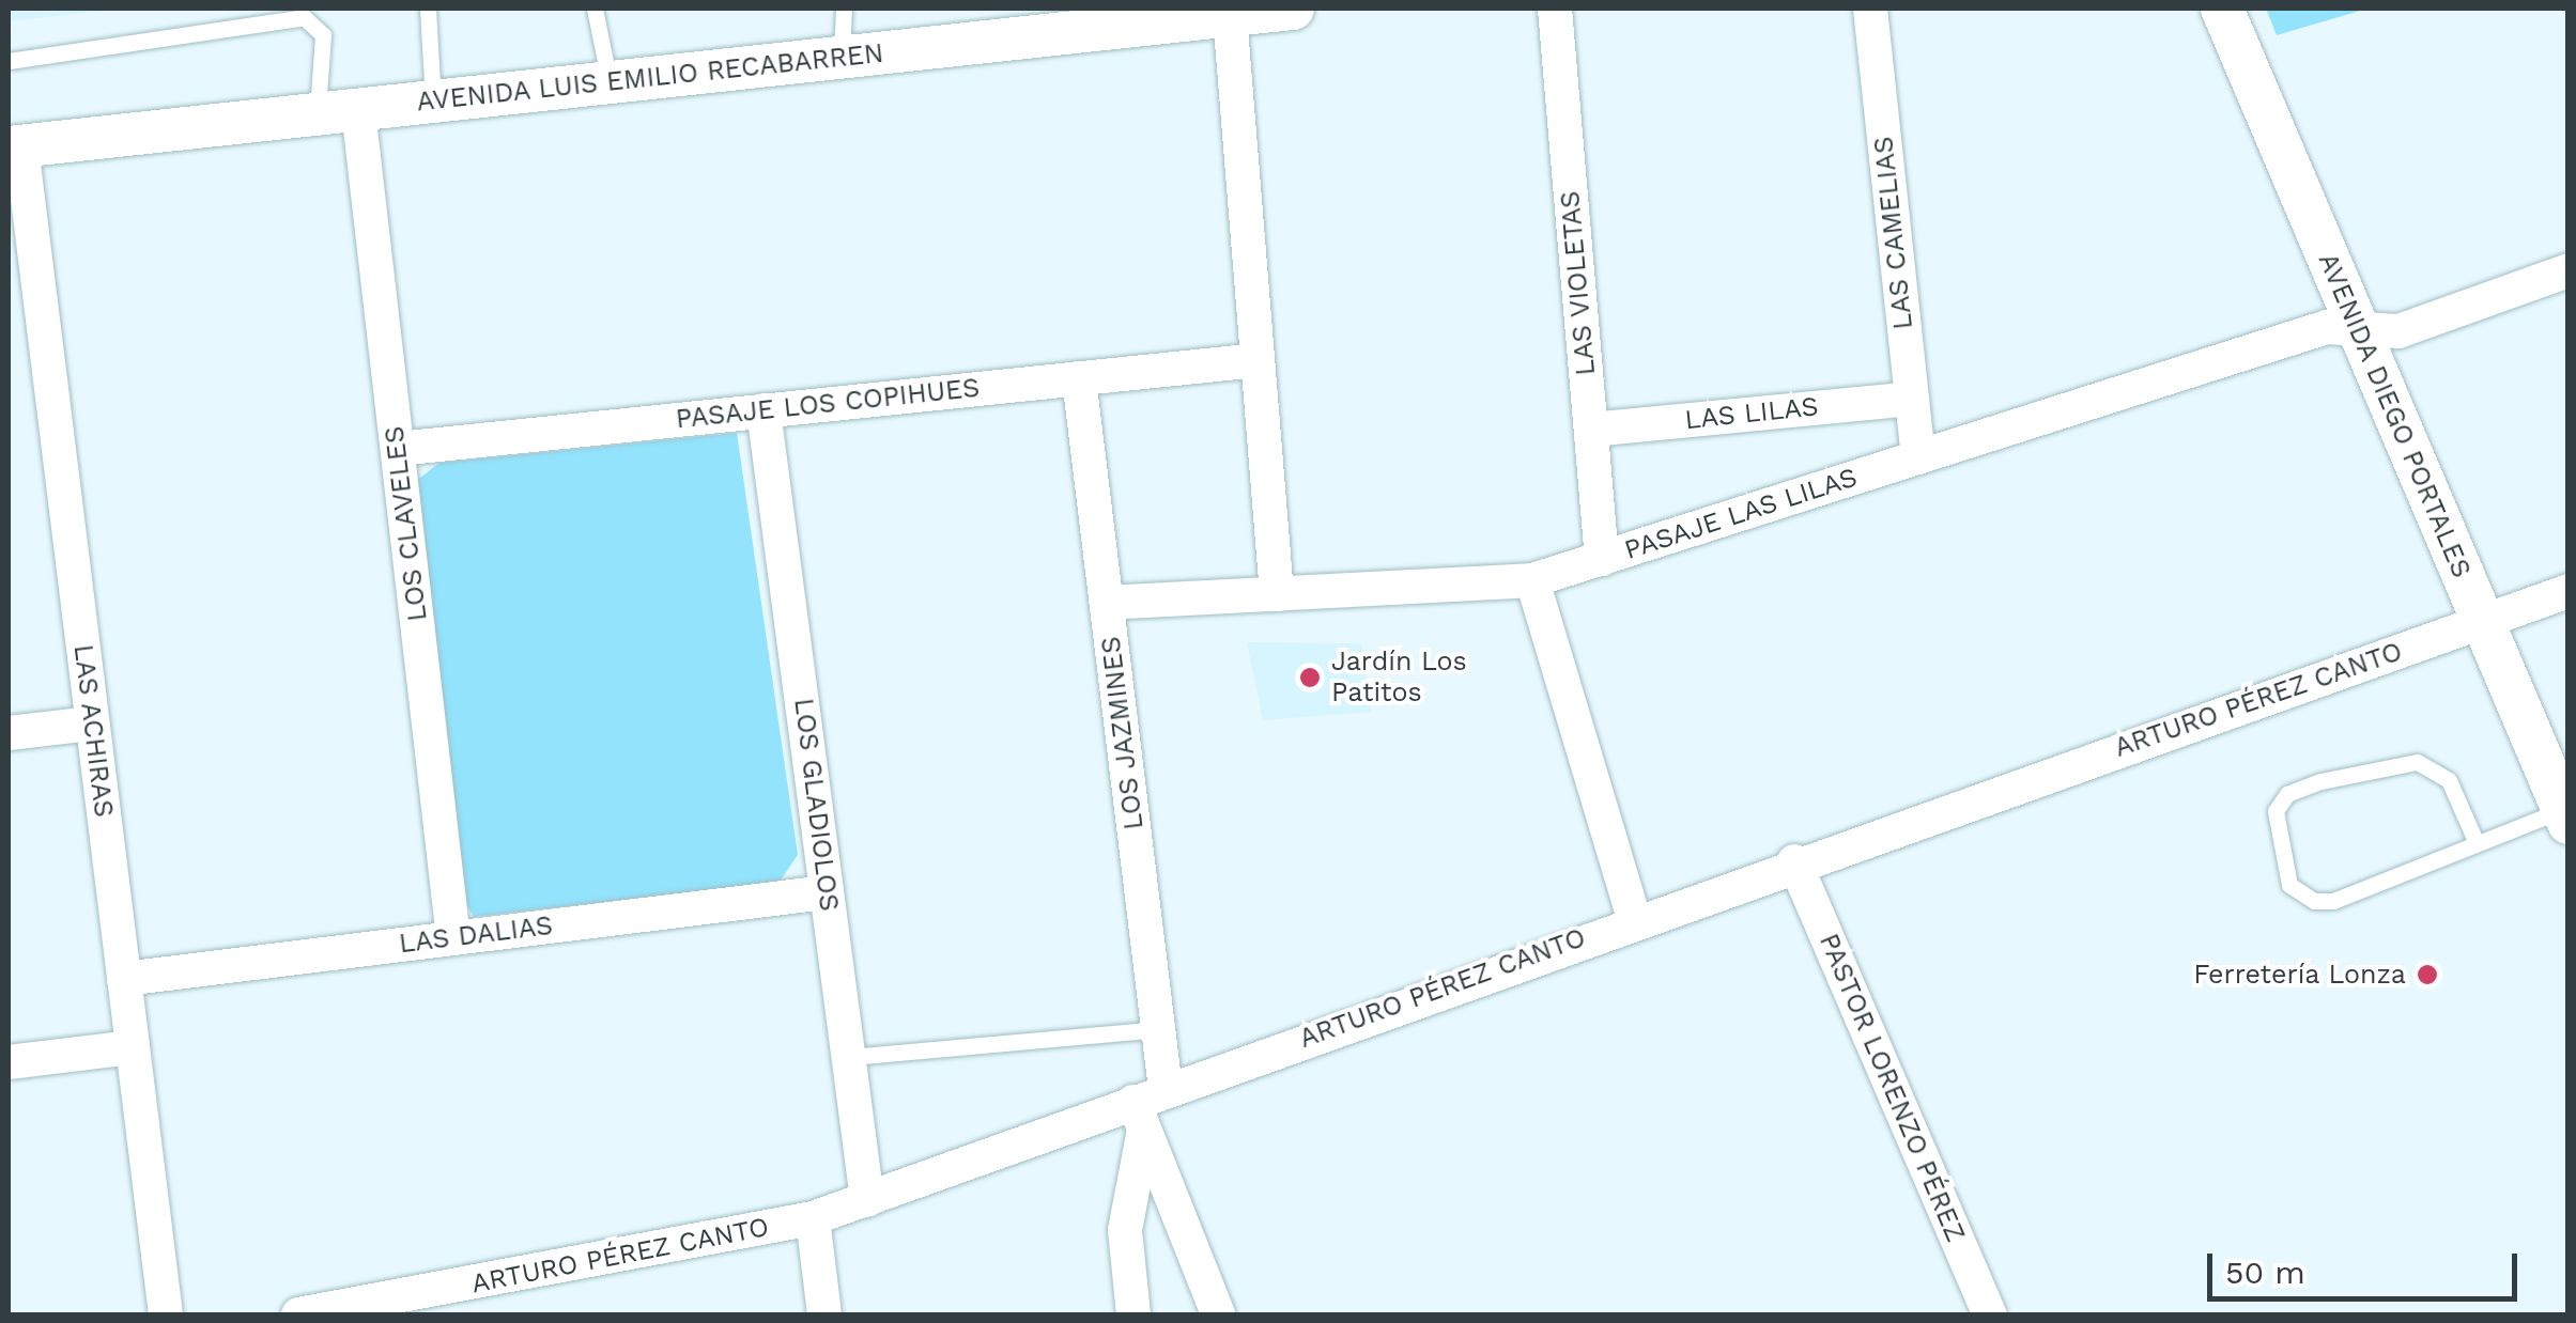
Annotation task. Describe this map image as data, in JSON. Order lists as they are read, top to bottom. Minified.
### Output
{"streets":{"street":["AVENIDA LUIS EMILIO RECABARREN","LAS CAMELIAS","LAS VIOLETAS","PASAJE LOS COPIHUES","LAS LILAS","AVENIDA DIEGO PORTALES","PASAJE LAS LILAS","LOS CLAVELES","ARTURO PÉREZ CANTO","LAS ACHIRAS","LOS JAZMINES","LOS GLADIOLOS","LAS DALIAS","PASTOR LORENZO PÉREZ"]},"crossings":[["AVENIDA LUIS EMILIO RECABARREN","LOS CLAVELES"],["AVENIDA LUIS EMILIO RECABARREN","LAS ACHIRAS"],["LAS CAMELIAS","LAS LILAS"],["LAS CAMELIAS","PASAJE LAS LILAS"],["LAS VIOLETAS","LAS LILAS"],["LAS VIOLETAS","PASAJE LAS LILAS"],["PASAJE LOS COPIHUES","LOS CLAVELES"],["PASAJE LOS COPIHUES","LOS JAZMINES"],["PASAJE LOS COPIHUES","LOS GLADIOLOS"],["AVENIDA DIEGO PORTALES","PASAJE LAS LILAS"],["AVENIDA DIEGO PORTALES","ARTURO PÉREZ CANTO"],["PASAJE LAS LILAS","LOS JAZMINES"],["LOS CLAVELES","LAS DALIAS"],["ARTURO PÉREZ CANTO","LOS JAZMINES"],["ARTURO PÉREZ CANTO","LOS GLADIOLOS"],["ARTURO PÉREZ CANTO","PASTOR LORENZO PÉREZ"],["LAS ACHIRAS","LAS DALIAS"],["LOS GLADIOLOS","LAS DALIAS"]],"places":["Jardín Los Patitos","Ferretería Lonza"],"scale_bar":"50 m"}
